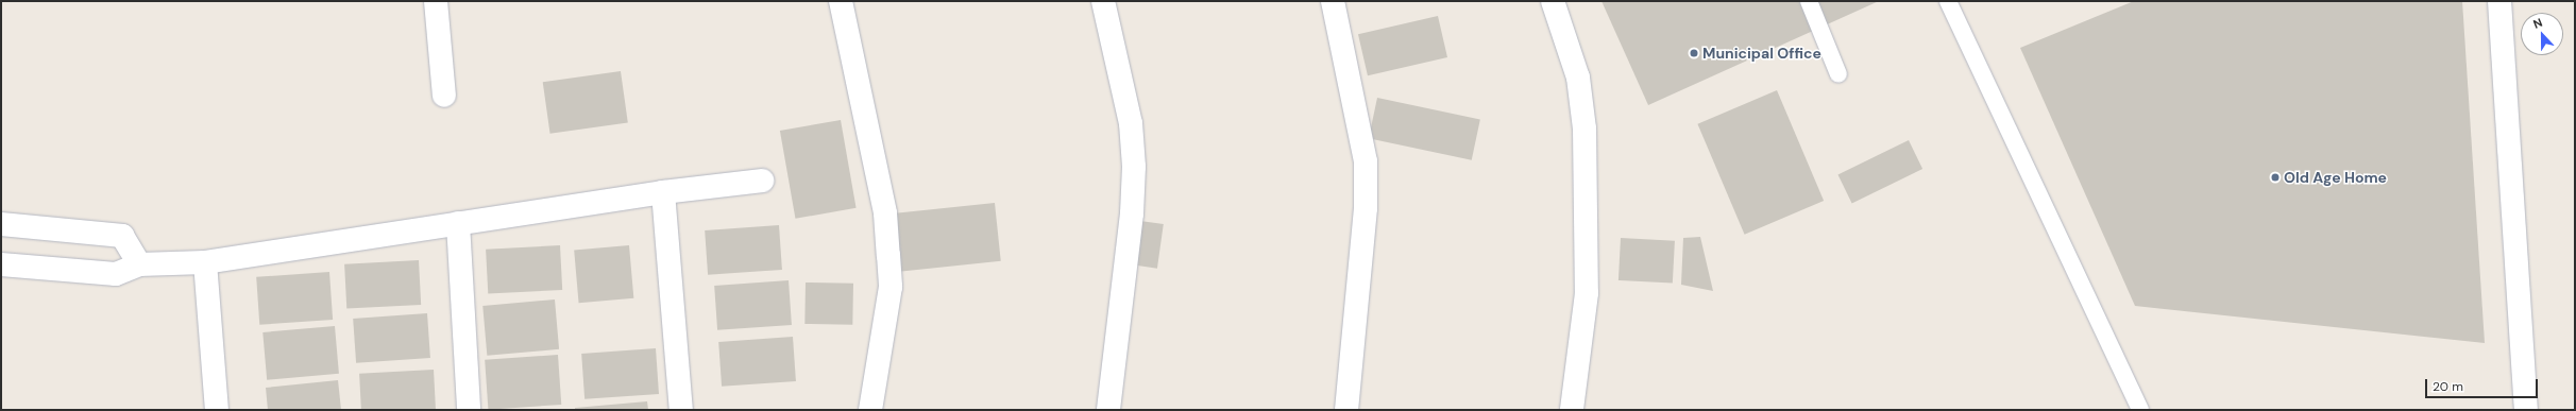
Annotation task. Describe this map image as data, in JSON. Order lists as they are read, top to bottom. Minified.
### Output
{"places":["Municipal Office","Old Age Home"],"scale_bar":"20 m","north":"top"}
